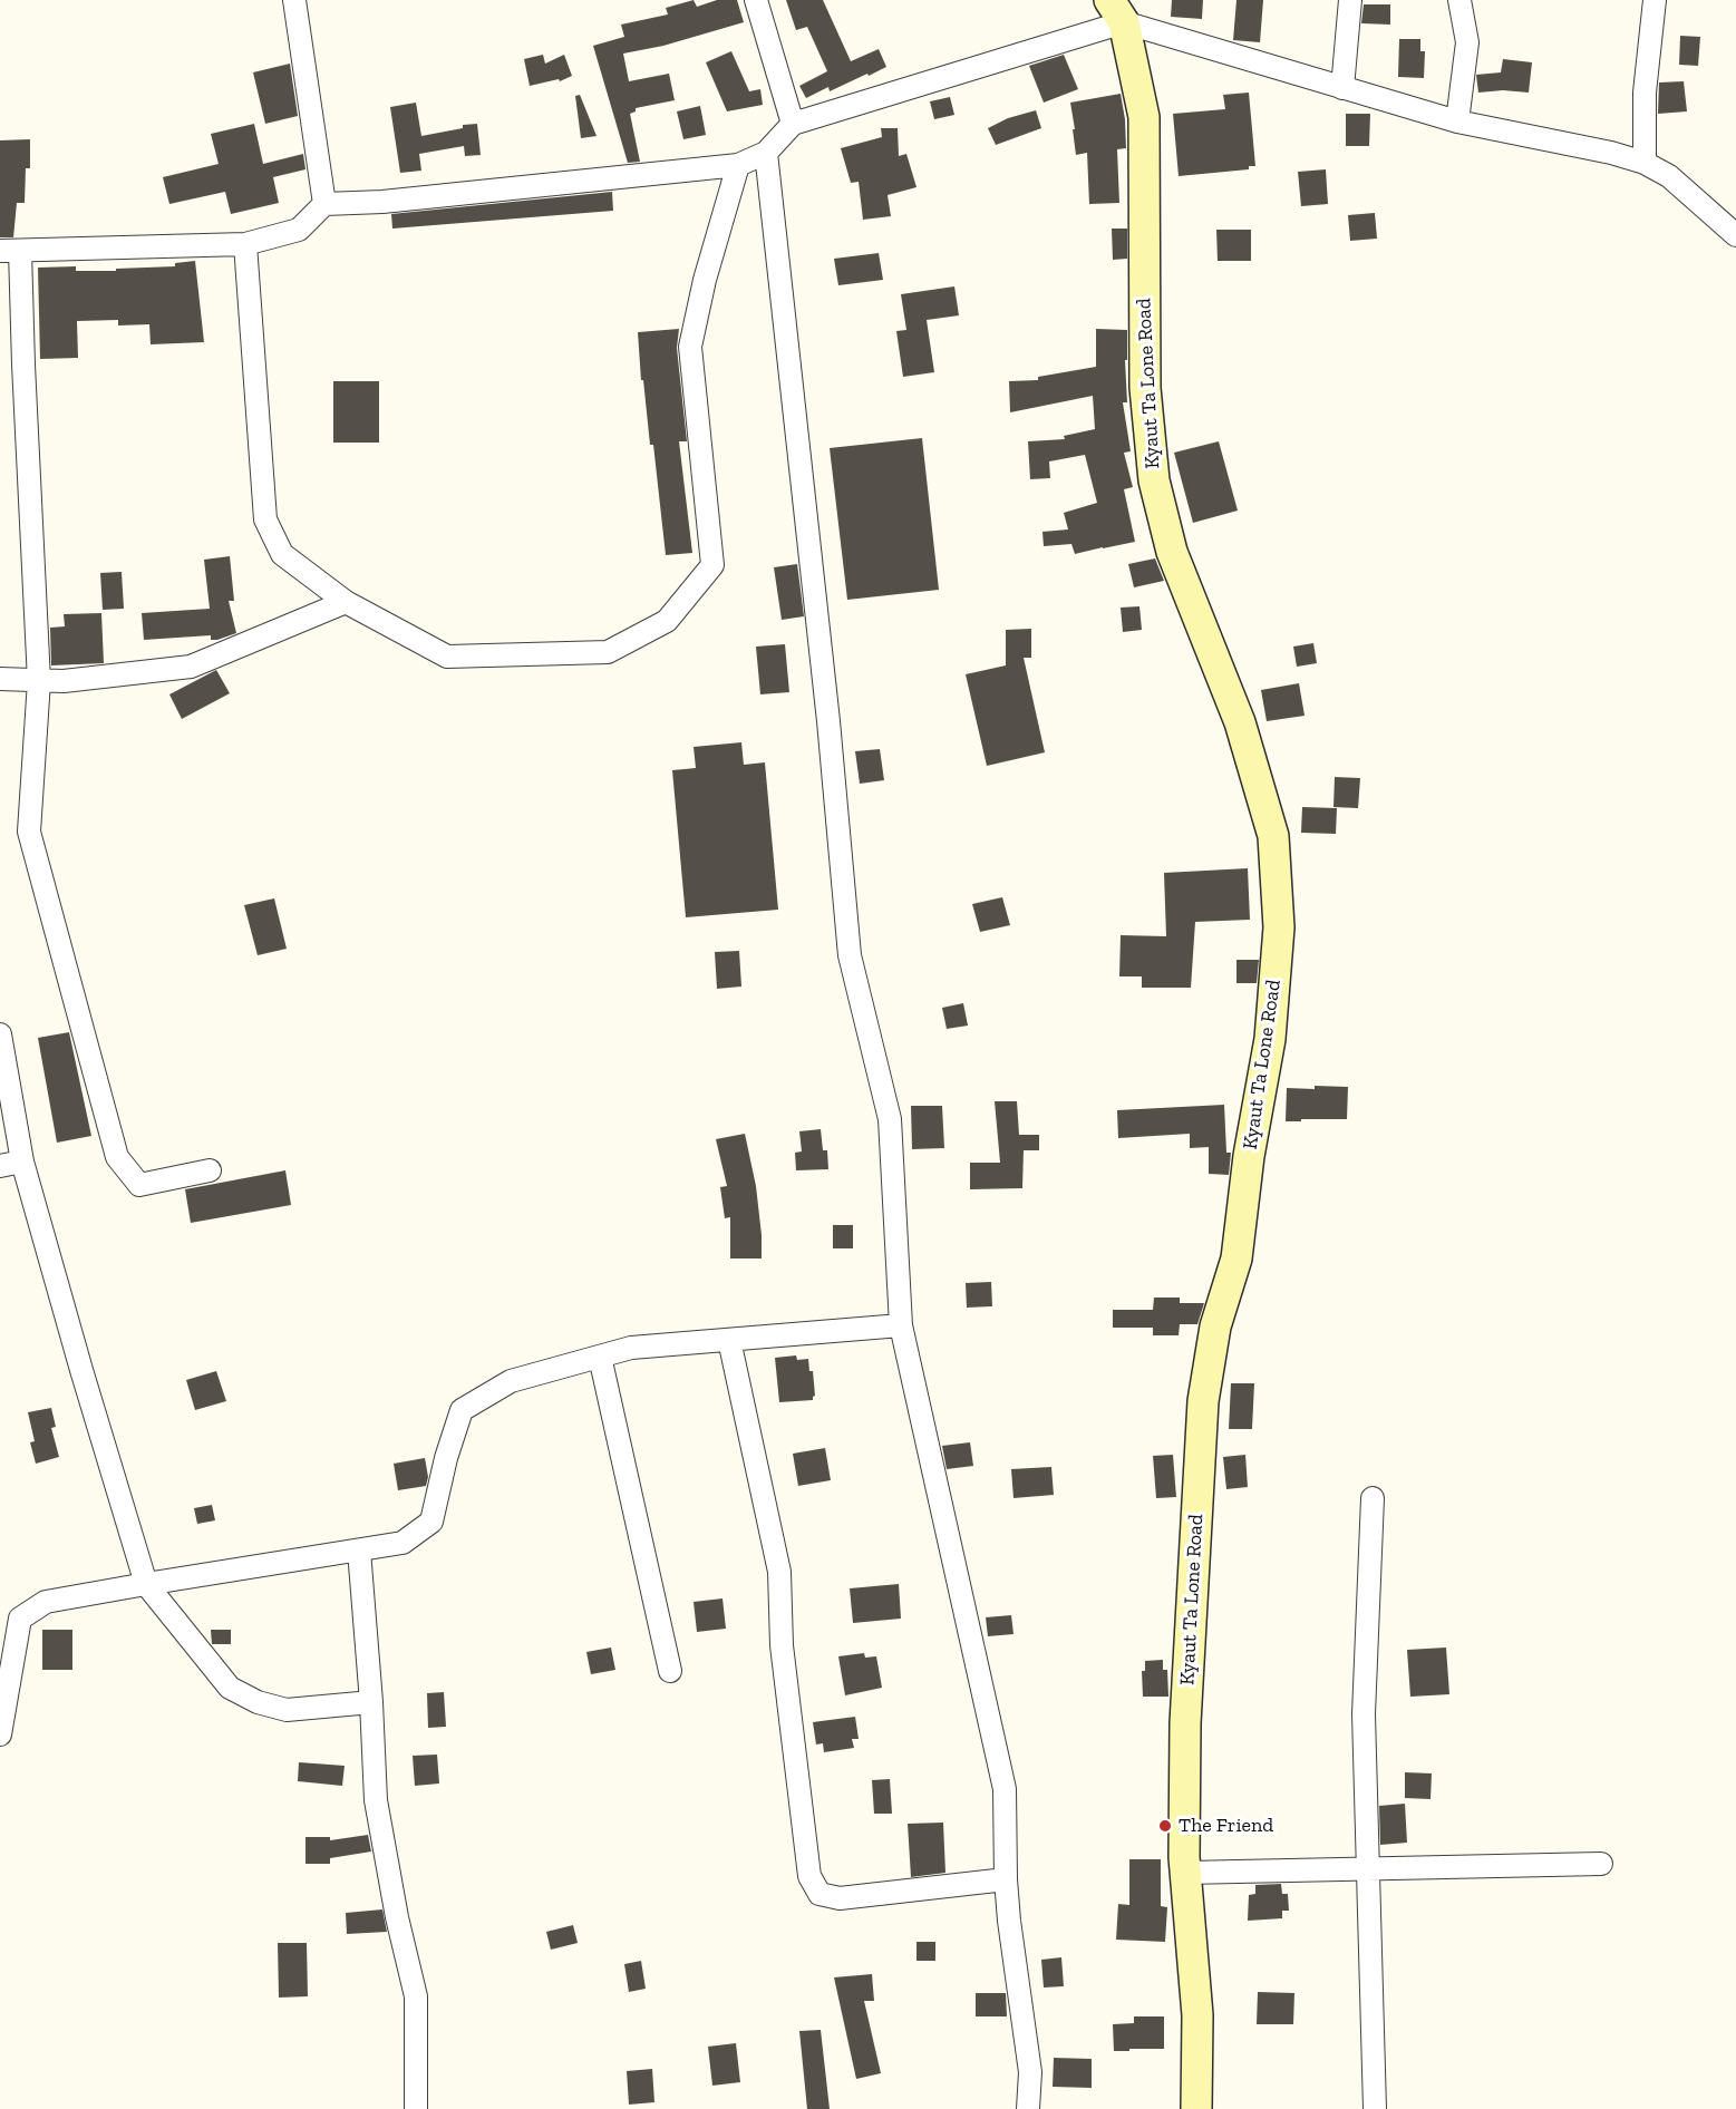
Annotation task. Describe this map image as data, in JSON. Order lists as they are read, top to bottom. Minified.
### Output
{"streets":{"main road":["Kyaut Ta Lone Road"]},"places":["The Friend"]}
